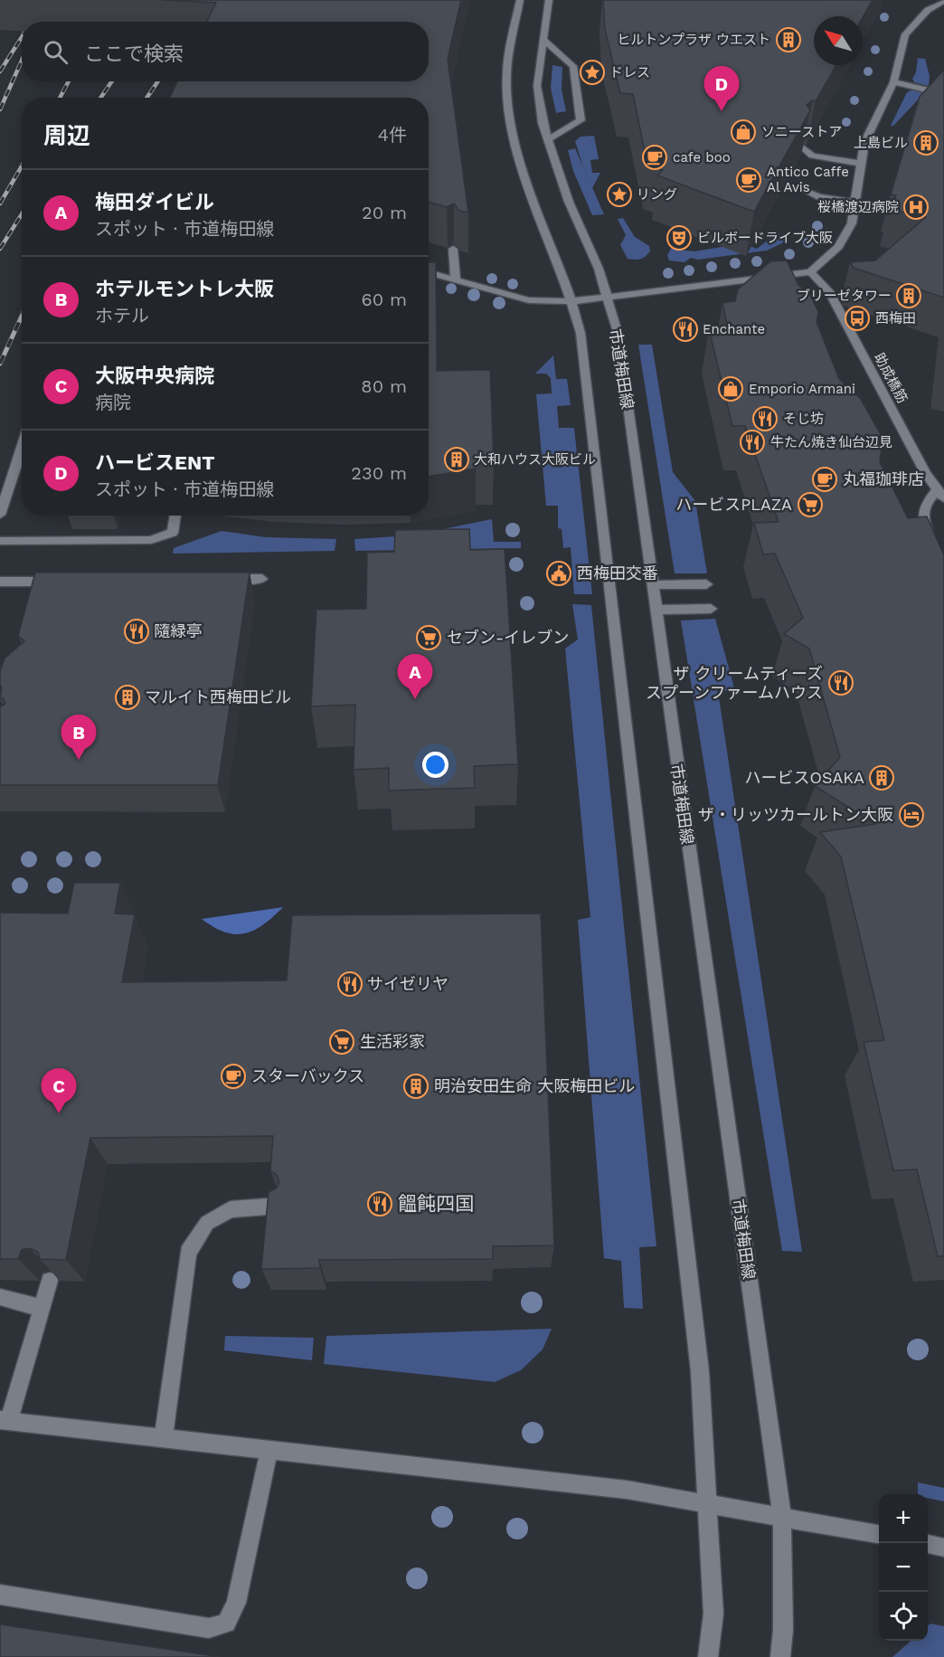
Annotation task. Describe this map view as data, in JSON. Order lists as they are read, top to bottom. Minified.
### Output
{"streets":{"street":["市道梅田線","助成橋筋"]},"places":{"building":["ヒルトンプラザ ウエスト","上島ビル","ブリーゼタワー","大和ハウス大阪ビル","マルイト西梅田ビル","ハービスOSAKA","明治安田生命 大阪梅田ビル"],"place":["ドレス","リング"],"shop":["ソニーストア","Emporio Armani"],"cafe":["cafe boo","Antico Caffe Al Avis","丸福珈琲店","スターバックス"],"hospital":["桜橋渡辺病院"],"theatre":["ビルボードライブ大阪"],"bus stop":["西梅田"],"restaurant":["Enchante","そじ坊","牛たん焼き仙台辺見","隨緑亭","ザ クリームティーズ スプーンファームハウス","サイゼリヤ","饂飩四国"],"supermarket":["ハービスPLAZA","セブン-イレブン","生活彩家"],"public building":["西梅田交番"],"hotel":["ザ・リッツカールトン大阪"]},"north":"top left","page":{"search":"ここで検索","pins":["D","A","B","C"],"heading":["周辺","4件"],"list":[{"mark":"A","name":"梅田ダイビル","note":"スポット · 市道梅田線","value":"20 m"},{"mark":"B","name":"ホテルモントレ大阪","note":"ホテル","value":"60 m"},{"mark":"C","name":"大阪中央病院","note":"病院","value":"80 m"},{"mark":"D","name":"ハービスENT","note":"スポット · 市道梅田線","value":"230 m"}],"map_buttons":["+","−"]}}
